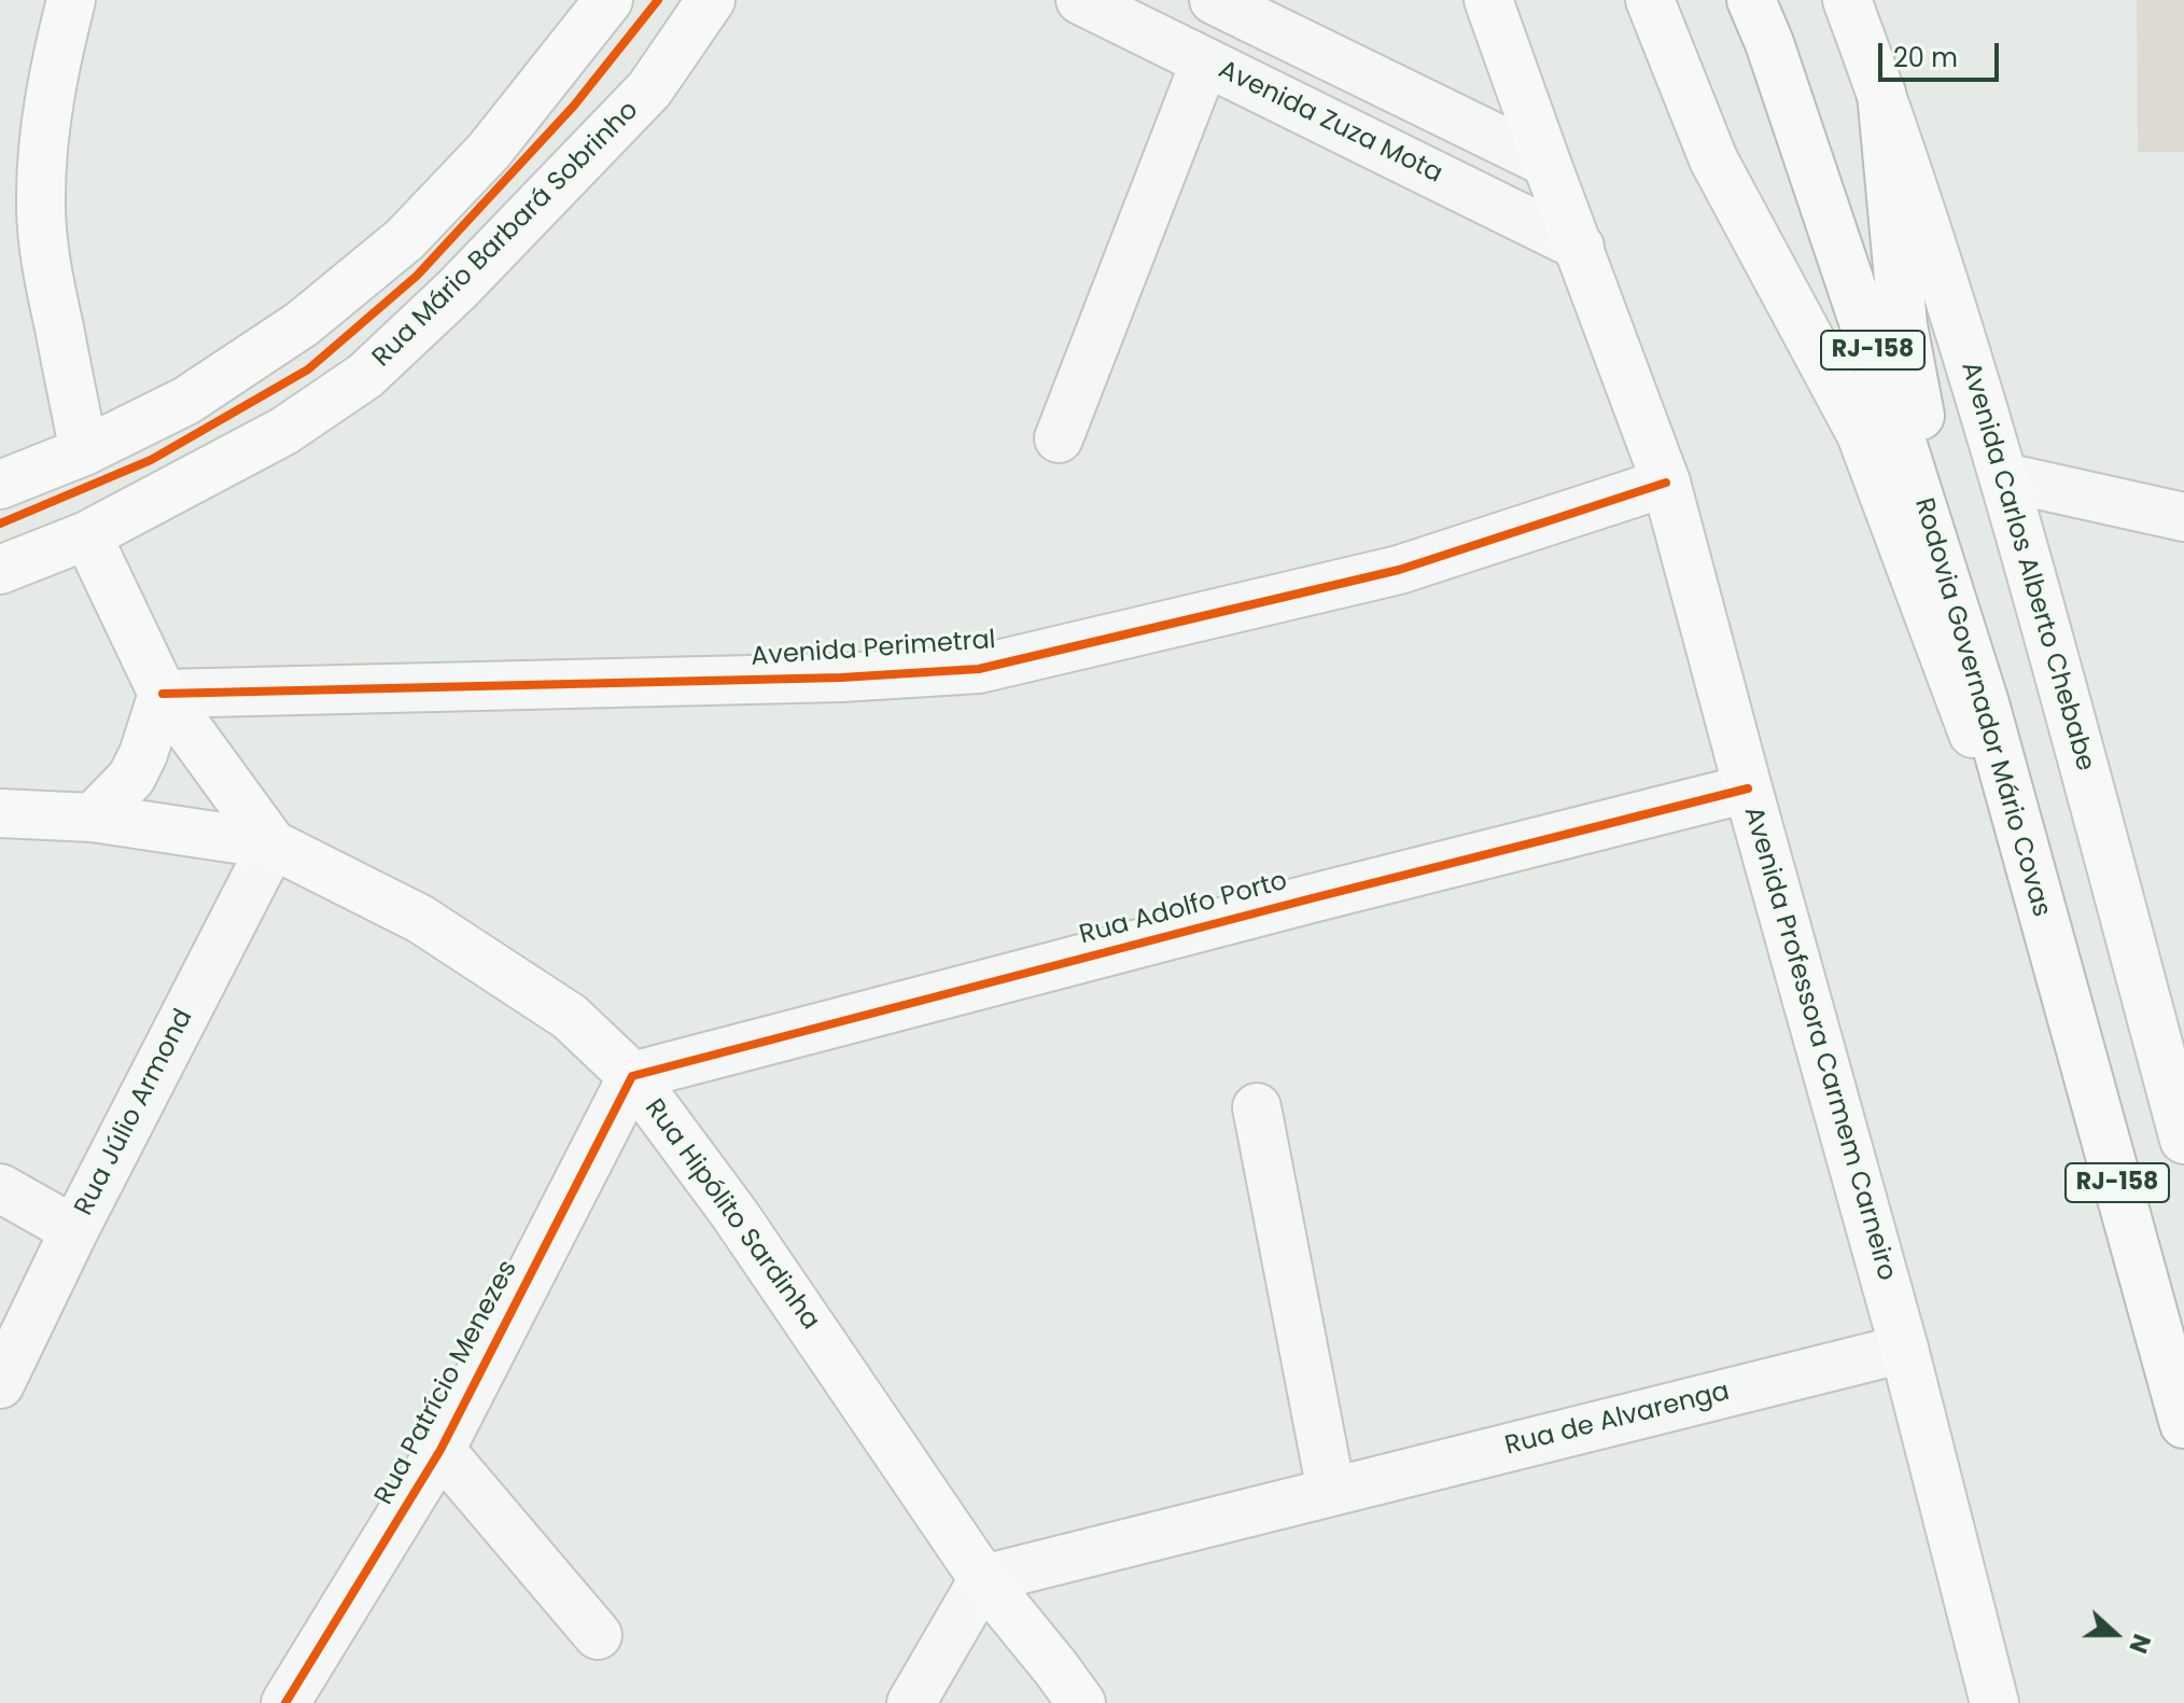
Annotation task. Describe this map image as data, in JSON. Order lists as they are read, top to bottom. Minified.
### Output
{"streets":{"main road":["Rua Mário Barbará Sobrinho","RJ-158","Avenida Carlos Alberto Chebabe","Rodovia Governador Mário Covas","Avenida Professora Carmem Carneiro","Rua Hipólito Sardinha"],"street":["Avenida Zuza Mota","Avenida Perimetral","Rua Adolfo Porto","Rua Júlio Armond","Rua Patrício Menezes","Rua de Alvarenga"]},"crossings":[["Avenida Zuza Mota","Avenida Professora Carmem Carneiro"],["Rua Mário Barbará Sobrinho","Rua Hipólito Sardinha"],["Avenida Perimetral","Avenida Professora Carmem Carneiro"],["Avenida Perimetral","Rua Hipólito Sardinha"],["Rua Adolfo Porto","Avenida Professora Carmem Carneiro"],["Rua Adolfo Porto","Rua Hipólito Sardinha"],["Rua Adolfo Porto","Rua Patrício Menezes"],["Avenida Professora Carmem Carneiro","Rua de Alvarenga"],["Rua Júlio Armond","Rua Hipólito Sardinha"],["Rua Hipólito Sardinha","Rua Patrício Menezes"],["Rua Hipólito Sardinha","Rua de Alvarenga"]],"scale_bar":"20 m","north":"right"}
